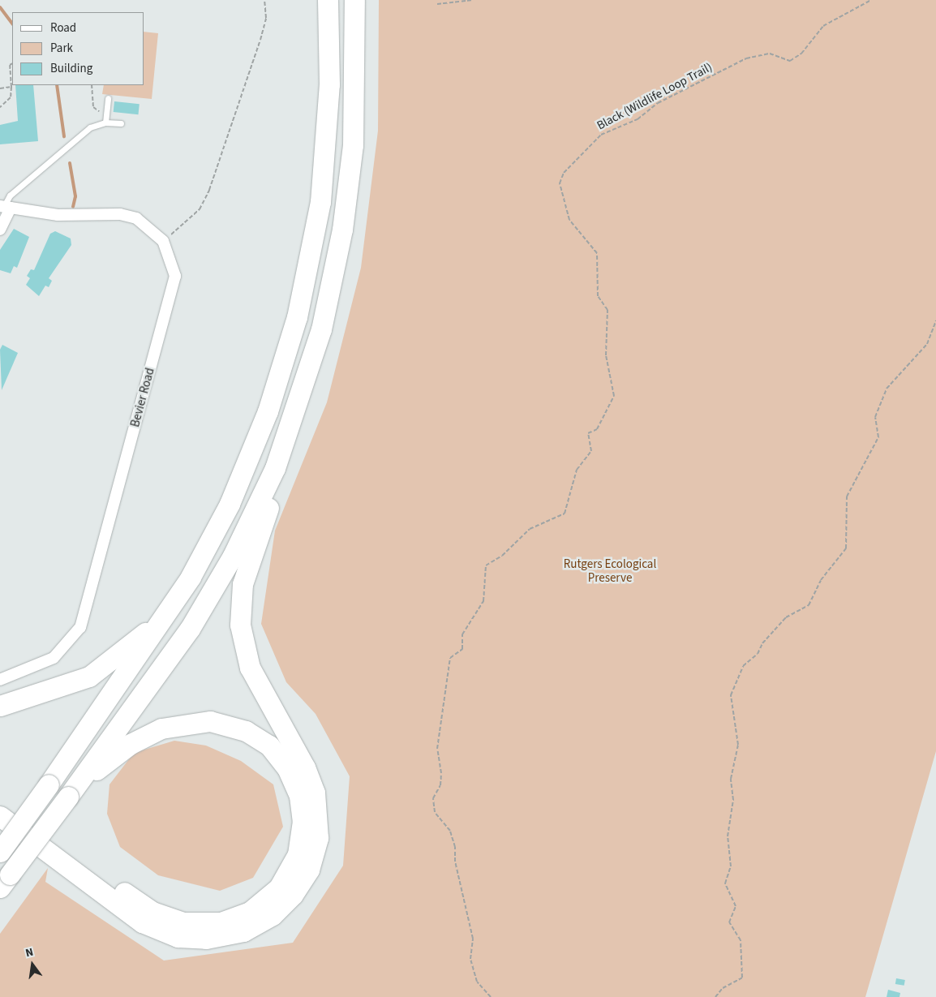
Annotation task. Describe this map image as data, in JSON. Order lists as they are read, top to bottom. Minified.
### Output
{"streets":{"street":["Bevier Road"],"path":["Black (Wildlife Loop Trail)"]},"parks":["Rutgers Ecological Preserve"],"legend":["Road","Park","Building"],"north":"top"}
